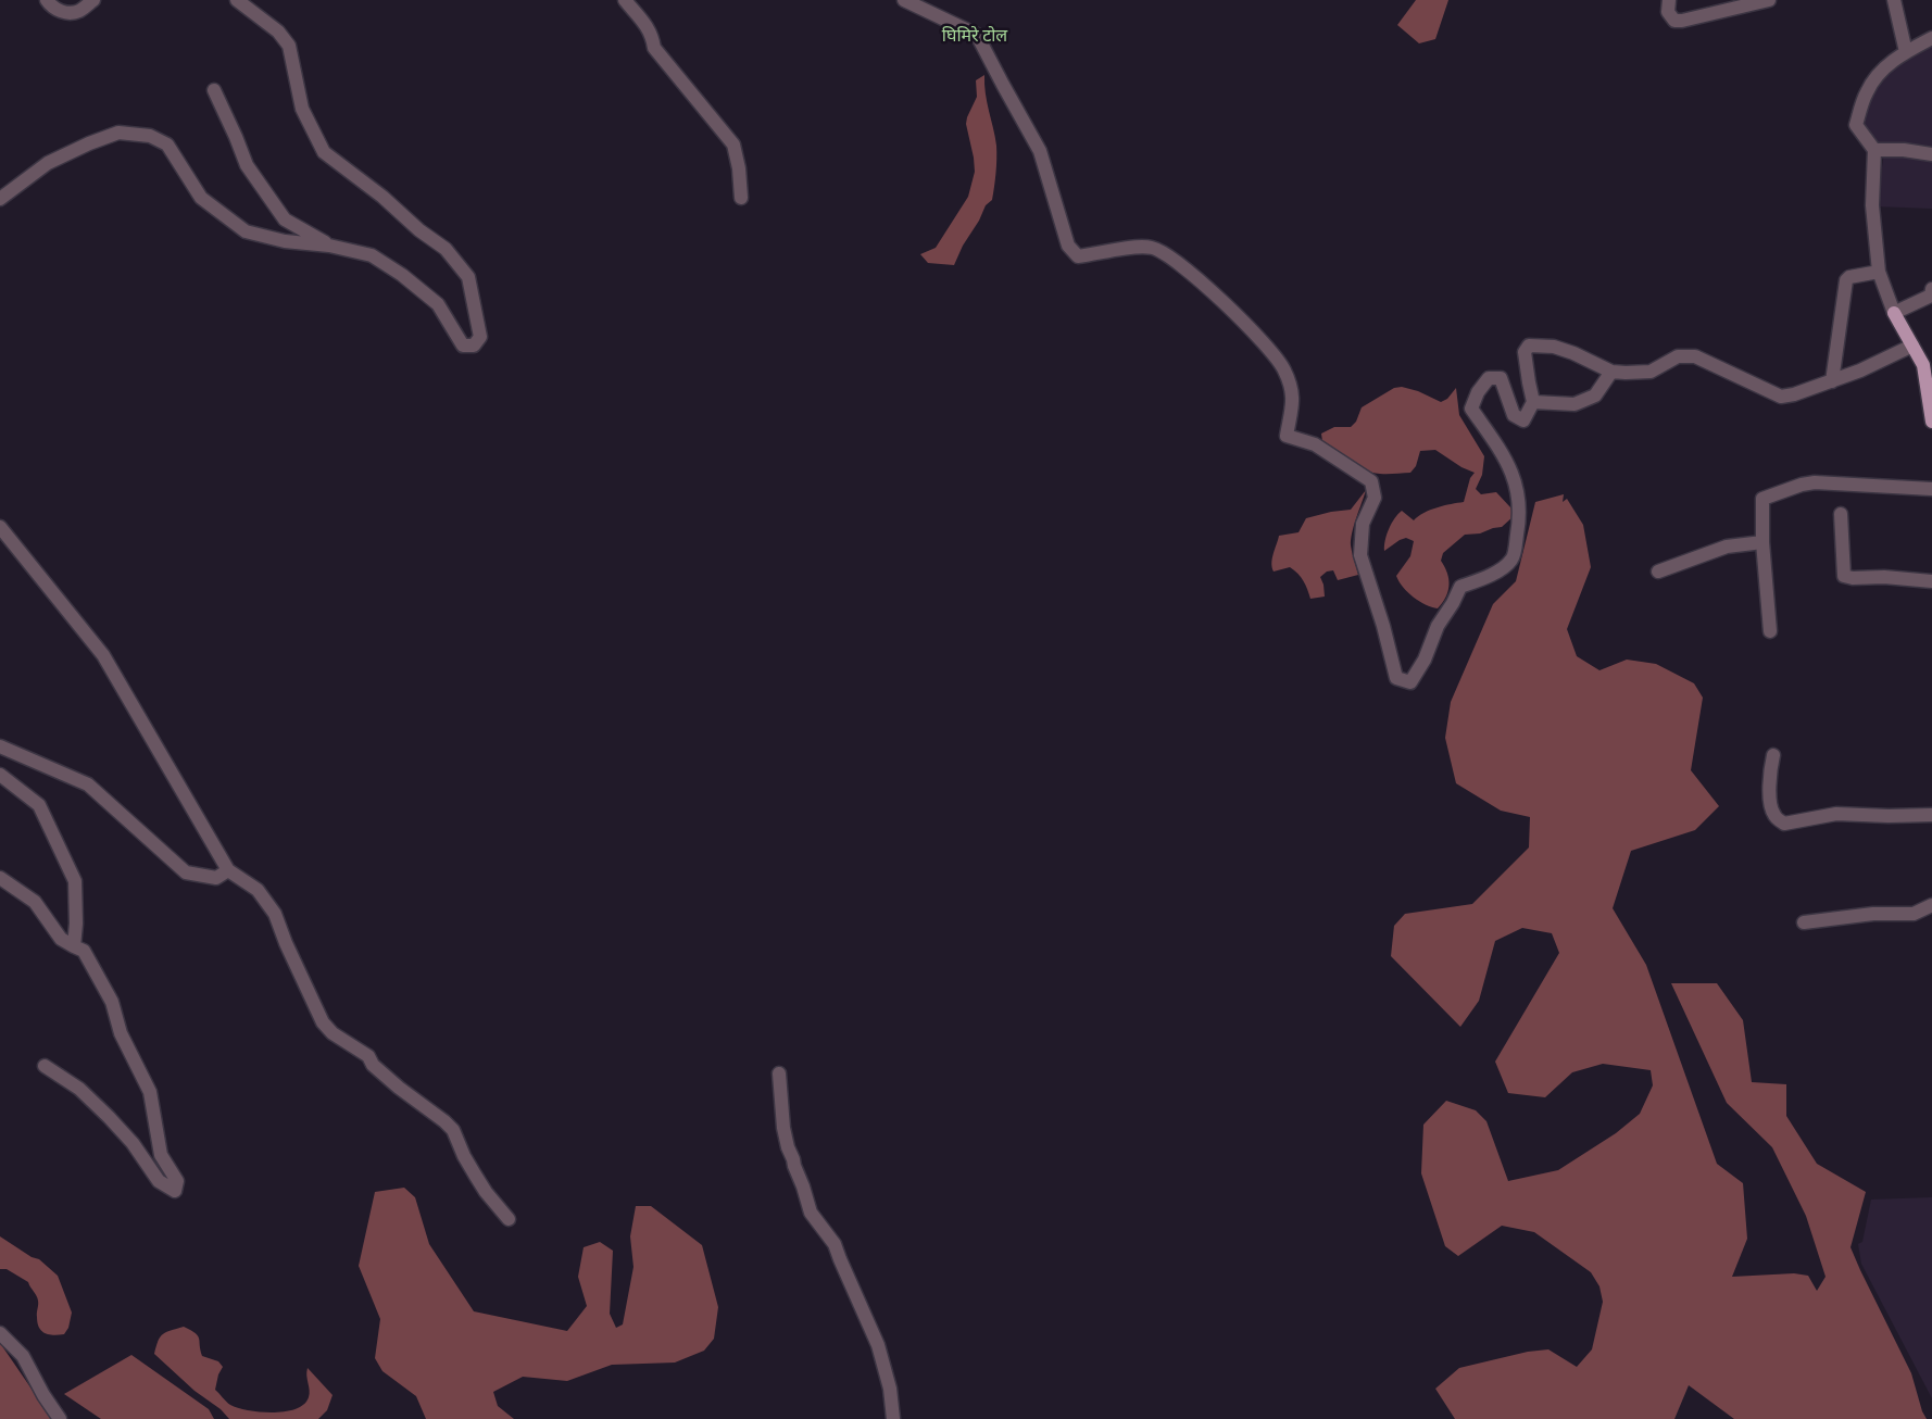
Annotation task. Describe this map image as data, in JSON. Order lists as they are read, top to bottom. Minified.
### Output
{"districts":["घिमिरे टोल"]}
